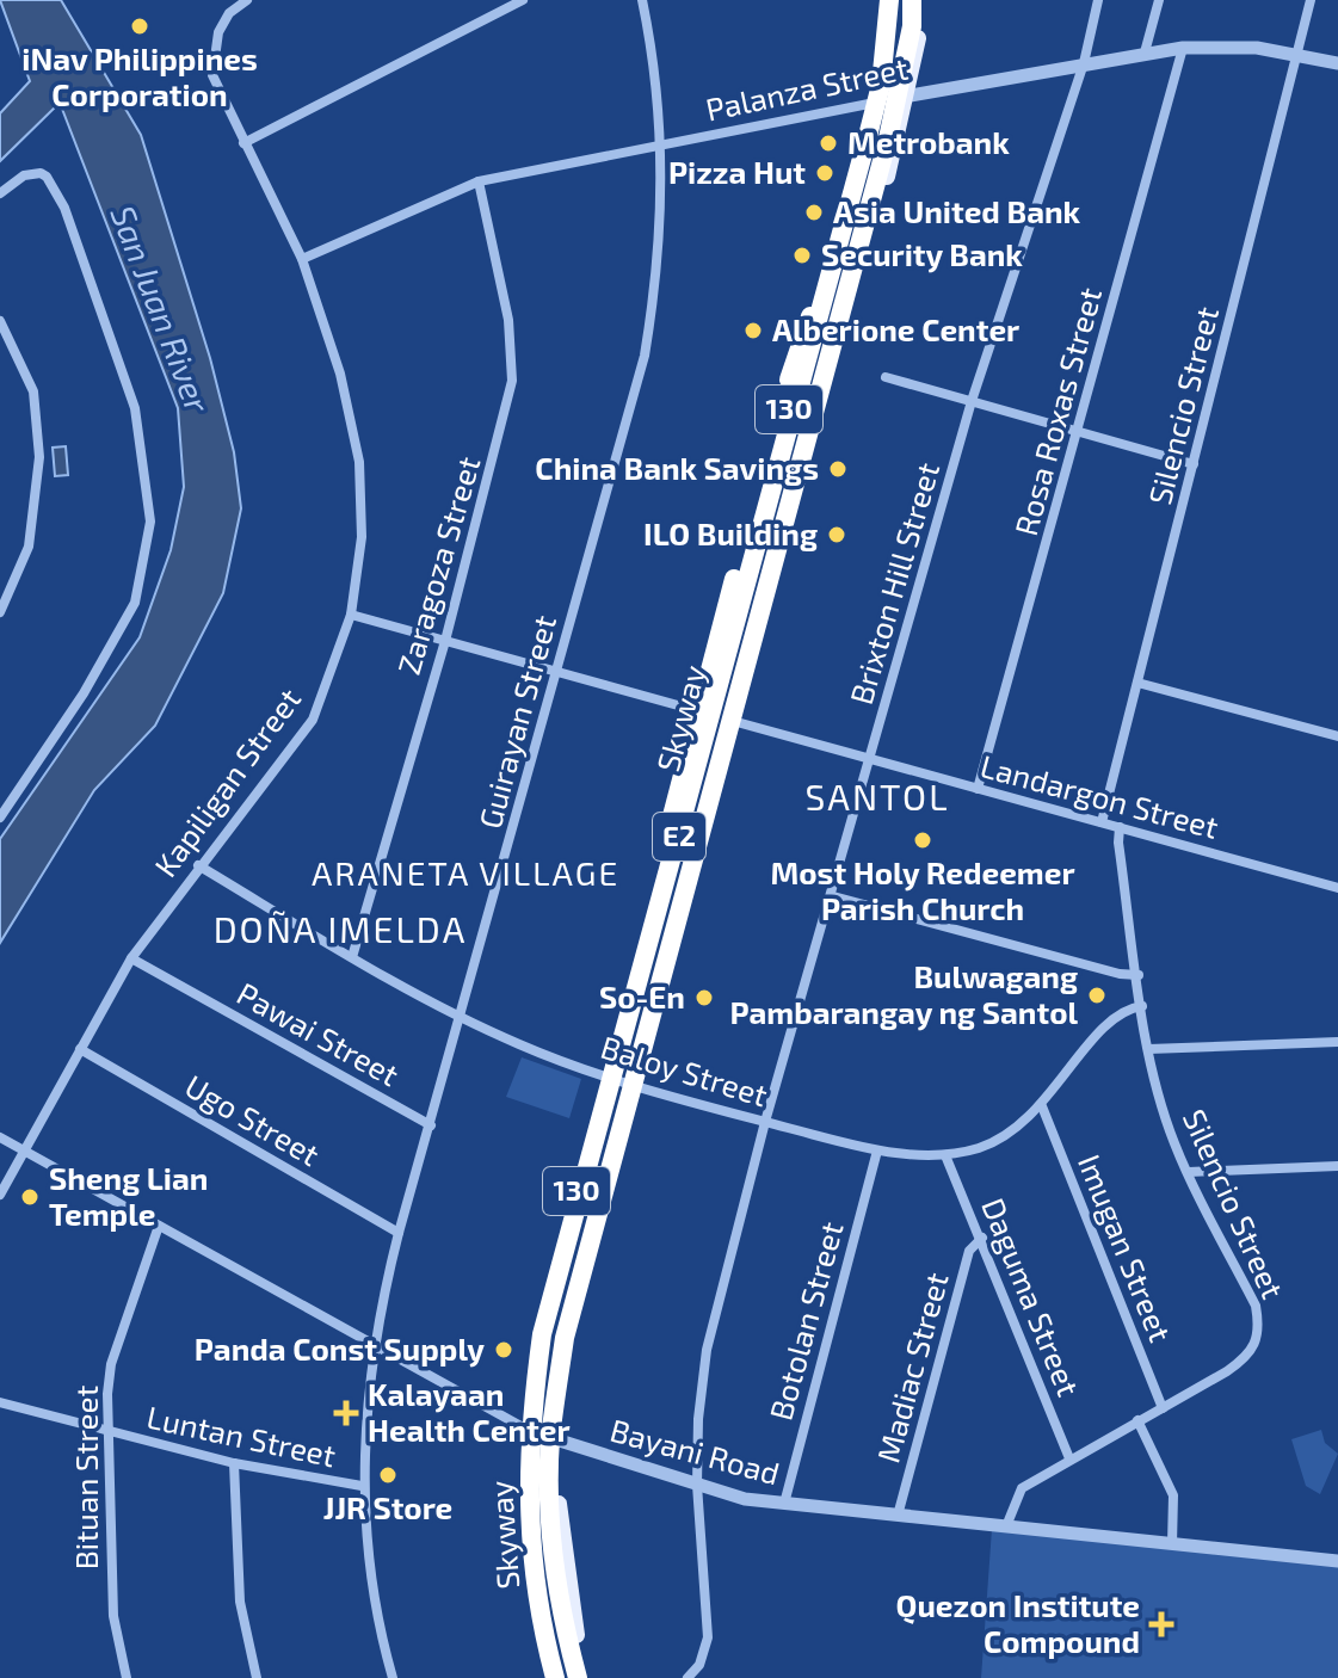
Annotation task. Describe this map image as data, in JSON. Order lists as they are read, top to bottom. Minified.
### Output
{"streets":{"highway":["Skyway","E2"],"main road":["130"],"street":["Palanza Street","Silencio Street","Rosa Roxas Street","Zaragoza Street","Brixton Hill Street","Guirayan Street","Kapiligan Street","Landargon Street","Pawai Street","Baloy Street","Ugo Street","Imugan Street","Daguma Street","Botolan Street","Madiac Street","Luntan Street","Bayani Road","Bituan Street"]},"crossings":[["Palanza Street","Silencio Street"],["Palanza Street","130"],["Palanza Street","Rosa Roxas Street"],["Palanza Street","Zaragoza Street"],["Palanza Street","Brixton Hill Street"],["Palanza Street","Guirayan Street"],["Palanza Street","Kapiligan Street"],["Silencio Street","Landargon Street"],["Silencio Street","Baloy Street"],["Silencio Street","Imugan Street"],["Silencio Street","Daguma Street"],["Silencio Street","Bayani Road"],["130","Skyway"],["130","Landargon Street"],["130","Baloy Street"],["130","Bayani Road"],["Rosa Roxas Street","Landargon Street"],["Zaragoza Street","Landargon Street"],["Zaragoza Street","Baloy Street"],["Brixton Hill Street","Landargon Street"],["Brixton Hill Street","Baloy Street"],["Brixton Hill Street","Bayani Road"],["Guirayan Street","Landargon Street"],["Guirayan Street","Pawai Street"],["Guirayan Street","Baloy Street"],["Guirayan Street","Ugo Street"],["Guirayan Street","Luntan Street"],["Guirayan Street","Bayani Road"],["Kapiligan Street","Landargon Street"],["Kapiligan Street","Pawai Street"],["Kapiligan Street","Baloy Street"],["Kapiligan Street","Ugo Street"],["Kapiligan Street","Bayani Road"],["Baloy Street","Imugan Street"],["Baloy Street","Daguma Street"],["Baloy Street","Botolan Street"],["Daguma Street","Madiac Street"],["Botolan Street","Bayani Road"],["Madiac Street","Bayani Road"],["Luntan Street","Bituan Street"],["Bayani Road","Bituan Street"]],"districts":["SANTOL","ARANETA VILLAGE","DOÑA IMELDA"],"water":["San Juan River"],"places":{"other":["iNav Philippines Corporation","Metrobank","Pizza Hut","Asia United Bank","Security Bank","Alberione Center","China Bank Savings","ILO Building","Most Holy Redeemer Parish Church","Bulwagang Pambarangay ng Santol","So-En","Sheng Lian Temple","Panda Const Supply","JJR Store"],"health":["Kalayaan Health Center","Quezon Institute Compound"]}}
